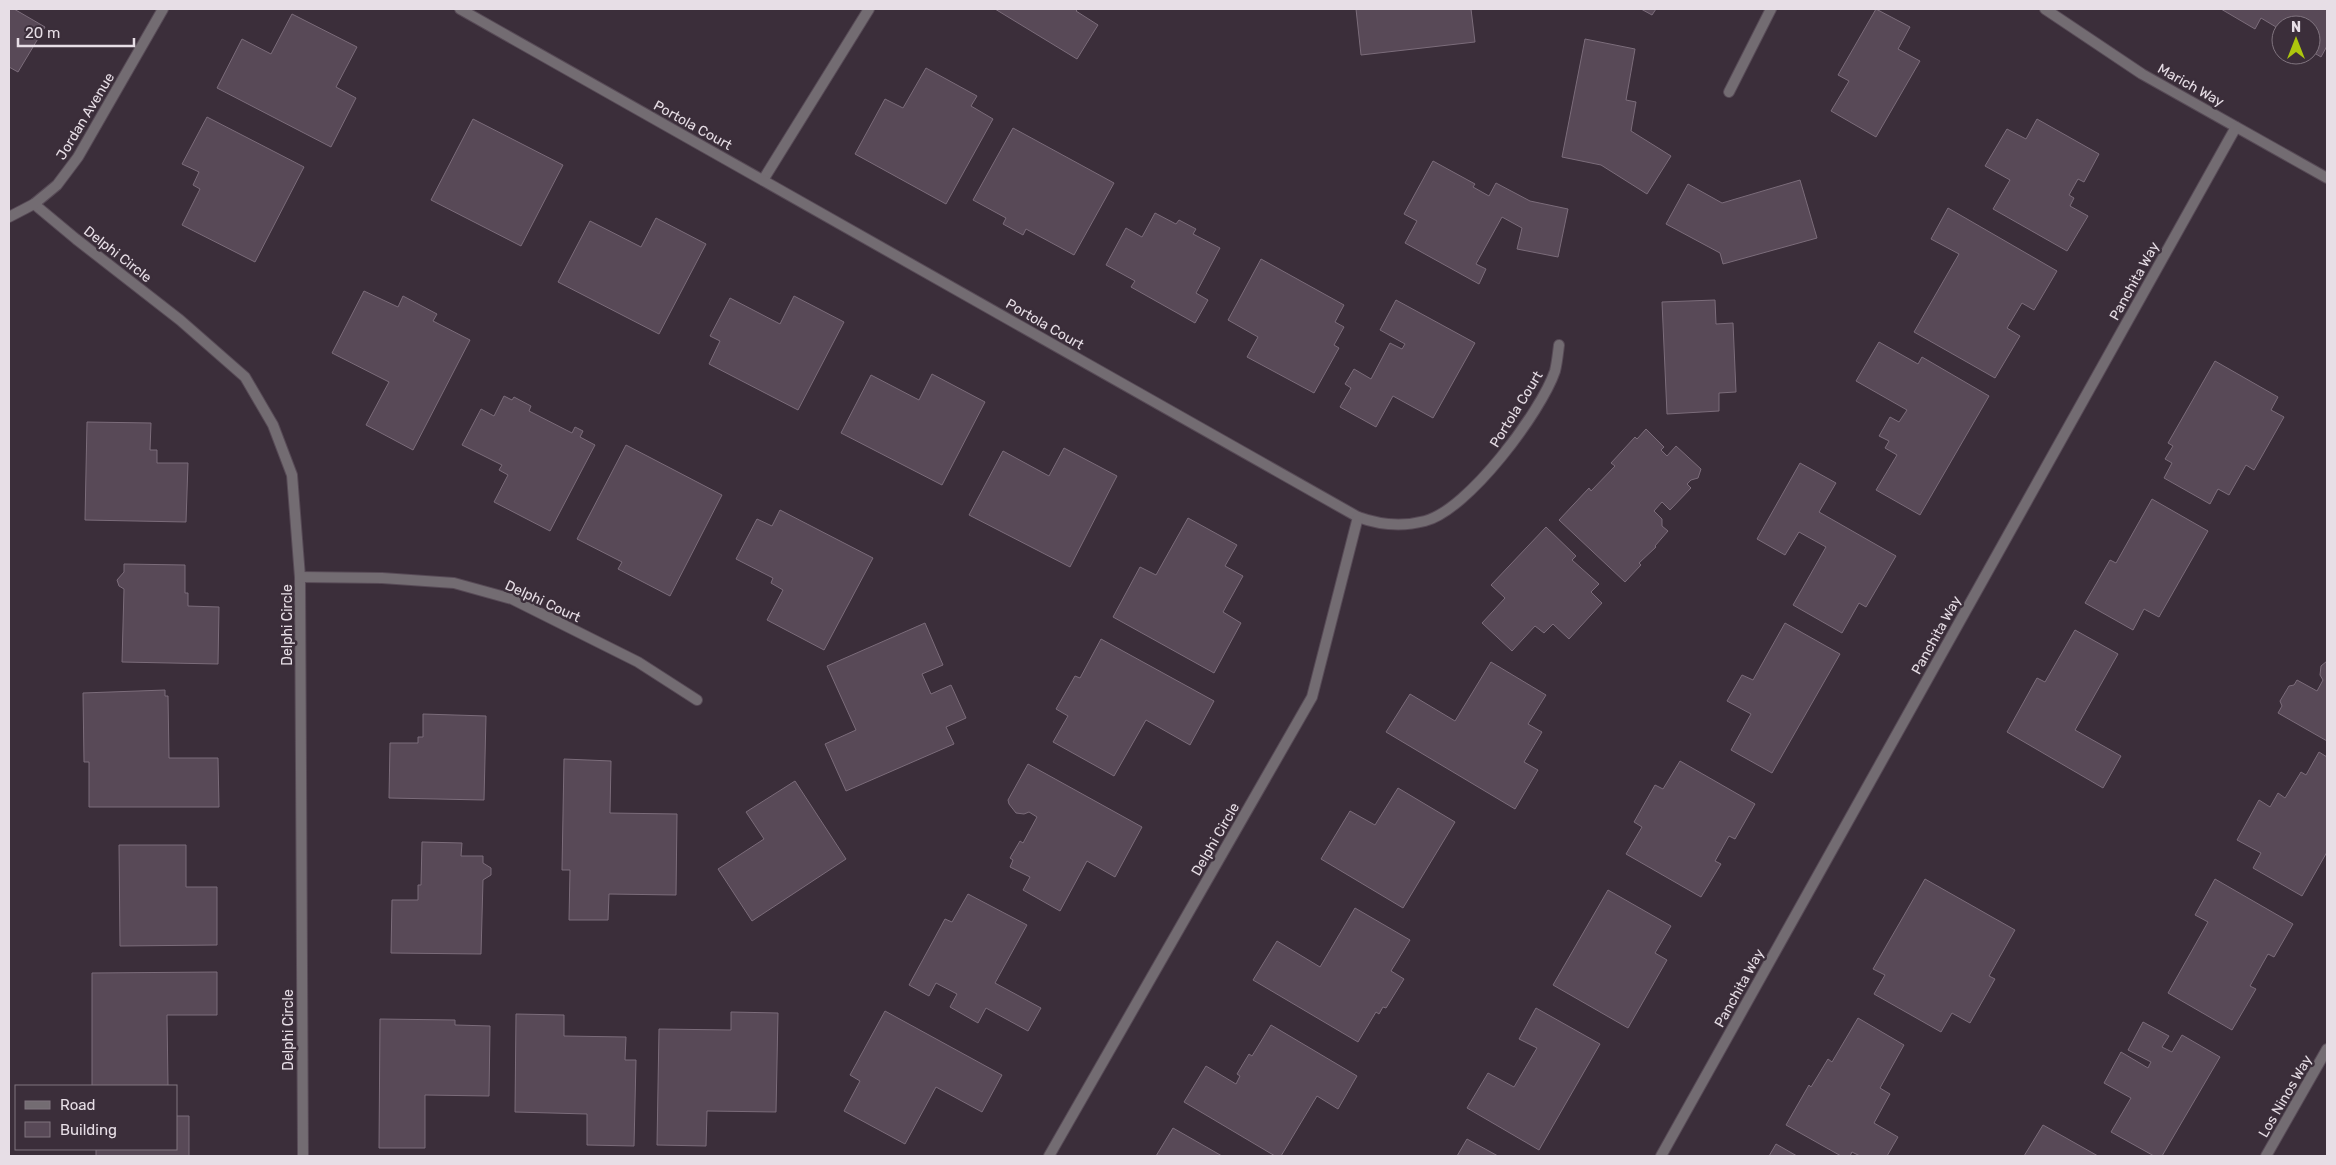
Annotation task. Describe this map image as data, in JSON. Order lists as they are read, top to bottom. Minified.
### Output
{"streets":{"street":["Marich Way","Jordan Avenue","Portola Court","Delphi Circle","Panchita Way","Delphi Court","Los Ninos Way"]},"crossings":[["Marich Way","Panchita Way"],["Jordan Avenue","Delphi Circle"],["Portola Court","Delphi Circle"],["Delphi Circle","Delphi Court"]],"legend":["Road","Building"],"scale_bar":"20 m","north":"top"}
